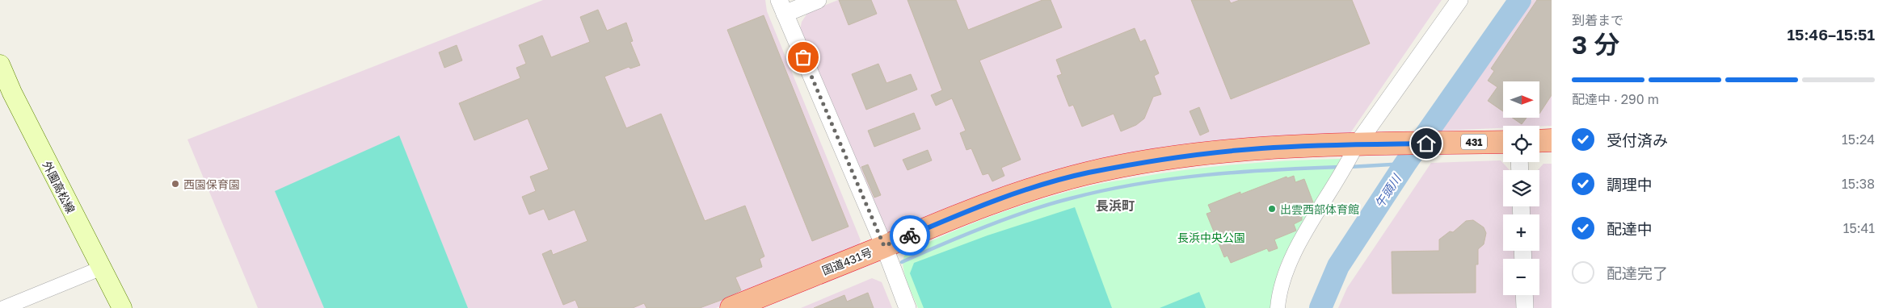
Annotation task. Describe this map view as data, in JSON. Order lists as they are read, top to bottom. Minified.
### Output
{"streets":{"highway":["431","国道431号"],"main road":["外園高松線"]},"districts":["長浜町"],"water":["午頭川"],"parks":["長浜中央公園"],"places":["西園保育園","出雲西部体育館"],"north":"right","page":{"heading":["3 分","到着まで","15:46–15:51"],"bar":"配達中 · 290 m","map_buttons":["+","−"],"list":[["受付済み","15:24"],["調理中","15:38"],["配達中","15:41"],"配達完了"]}}
